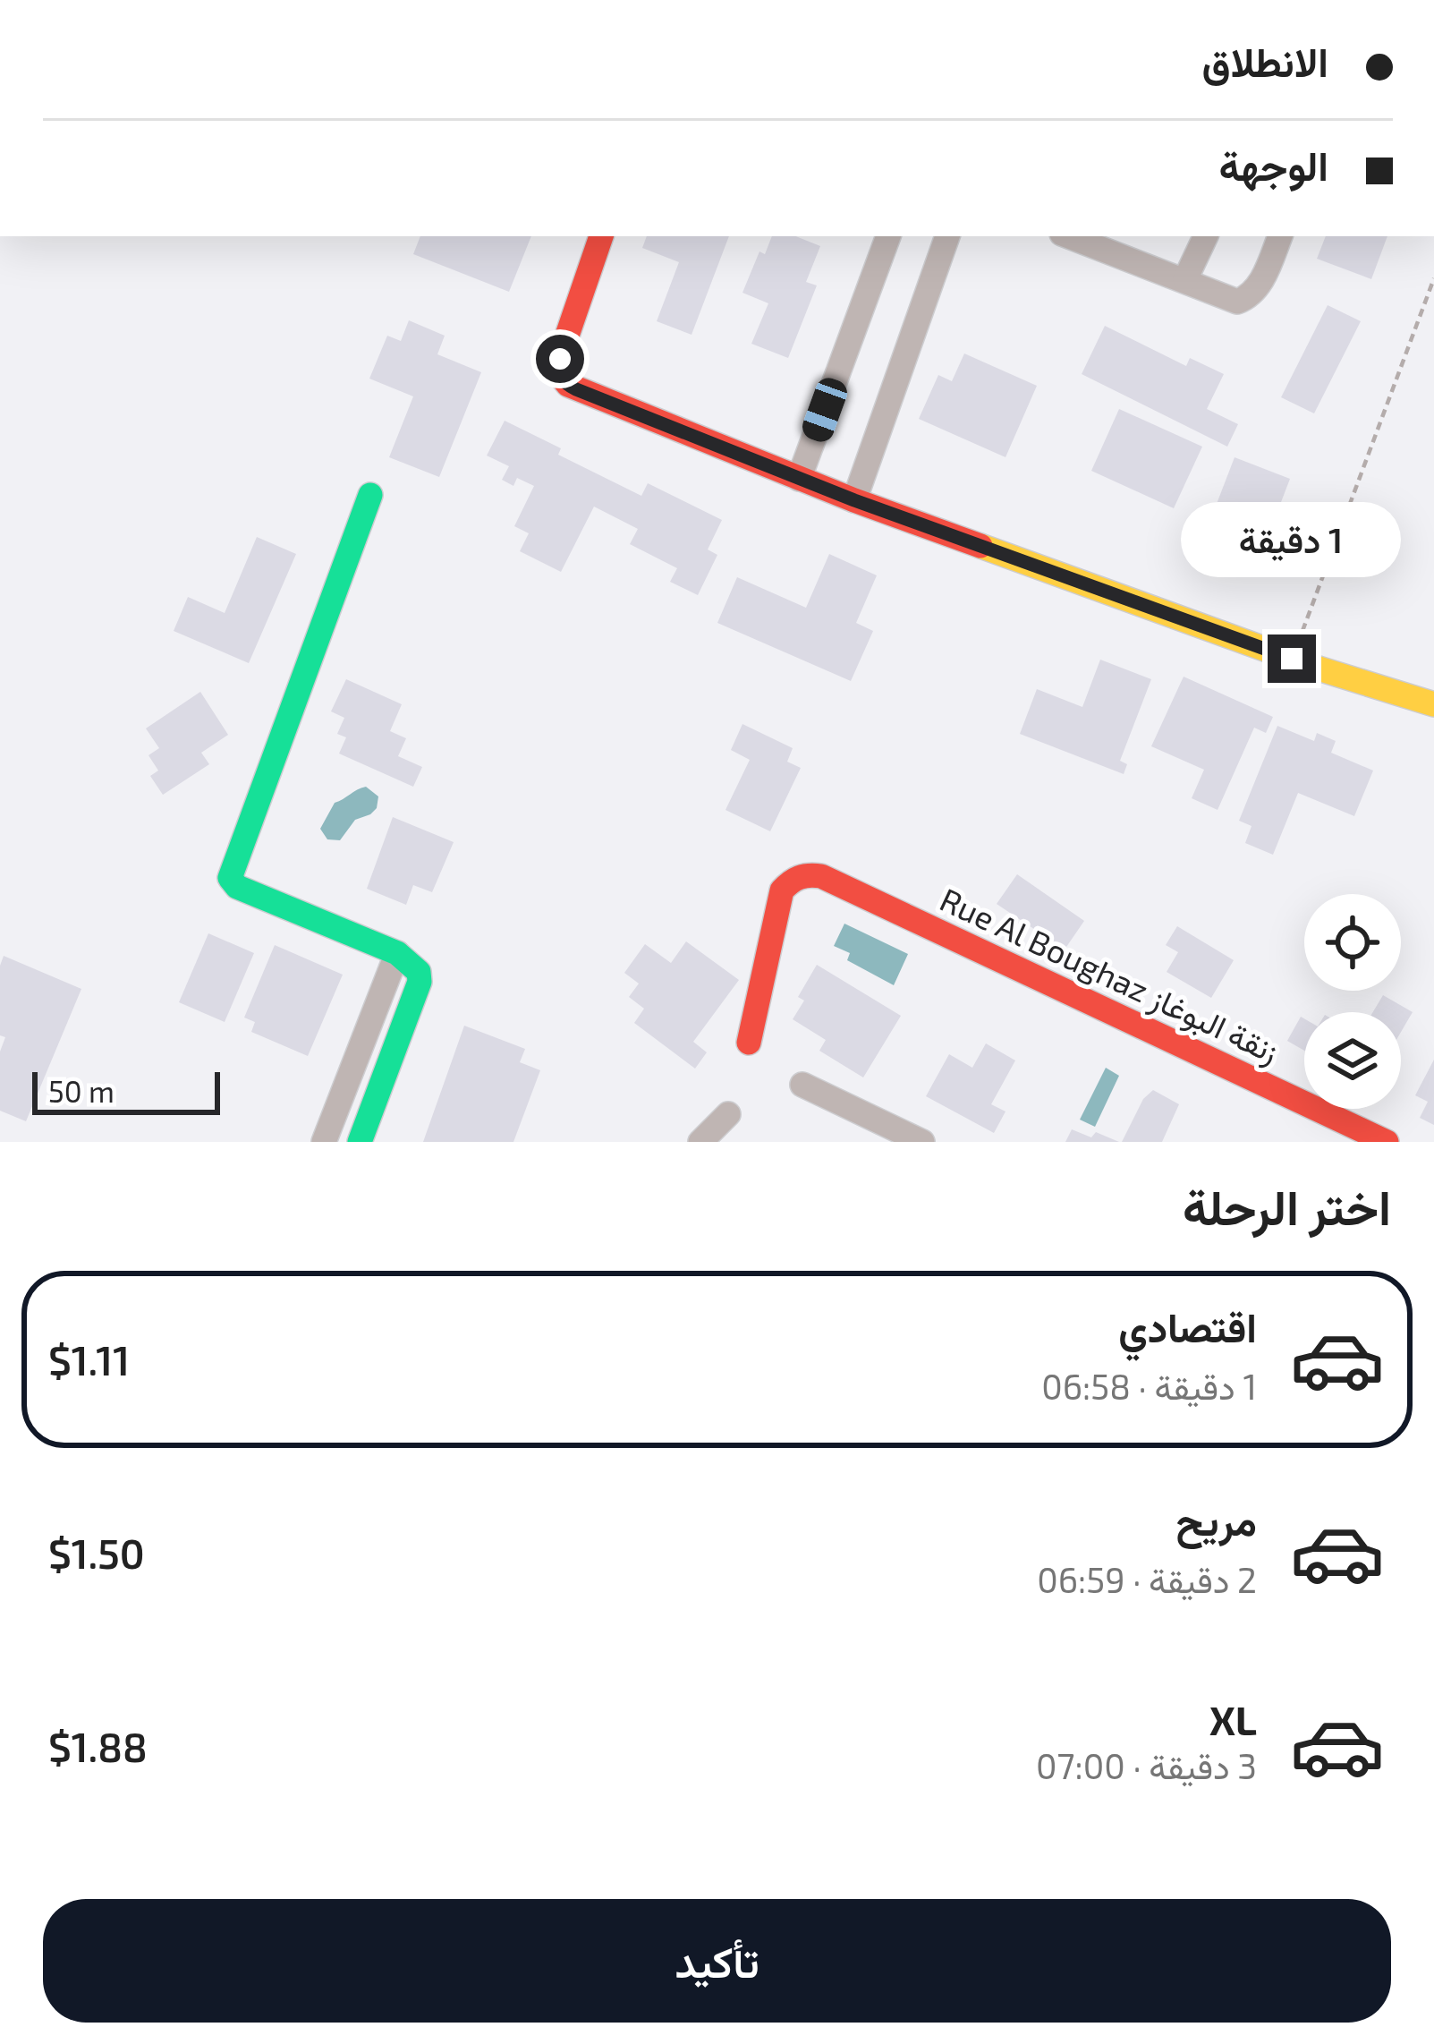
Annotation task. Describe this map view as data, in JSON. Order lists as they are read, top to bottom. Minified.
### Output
{"streets":{"street":["Rue Al Boughaz زنقة البوغاز"]},"scale_bar":"50 m","page":{"banner":["الانطلاق","الوجهة"],"bubble":"1 دقيقة","scale":"50 m","heading":"اختر الرحلة","list":[{"name":"اقتصادي","note":"1 دقيقة · 06:58","value":"$1.11"},{"name":"مريح","note":"2 دقيقة · 06:59","value":"$1.50"},{"name":"XL","note":"3 دقيقة · 07:00","value":"$1.88"}],"buttons":"تأكيد"}}
